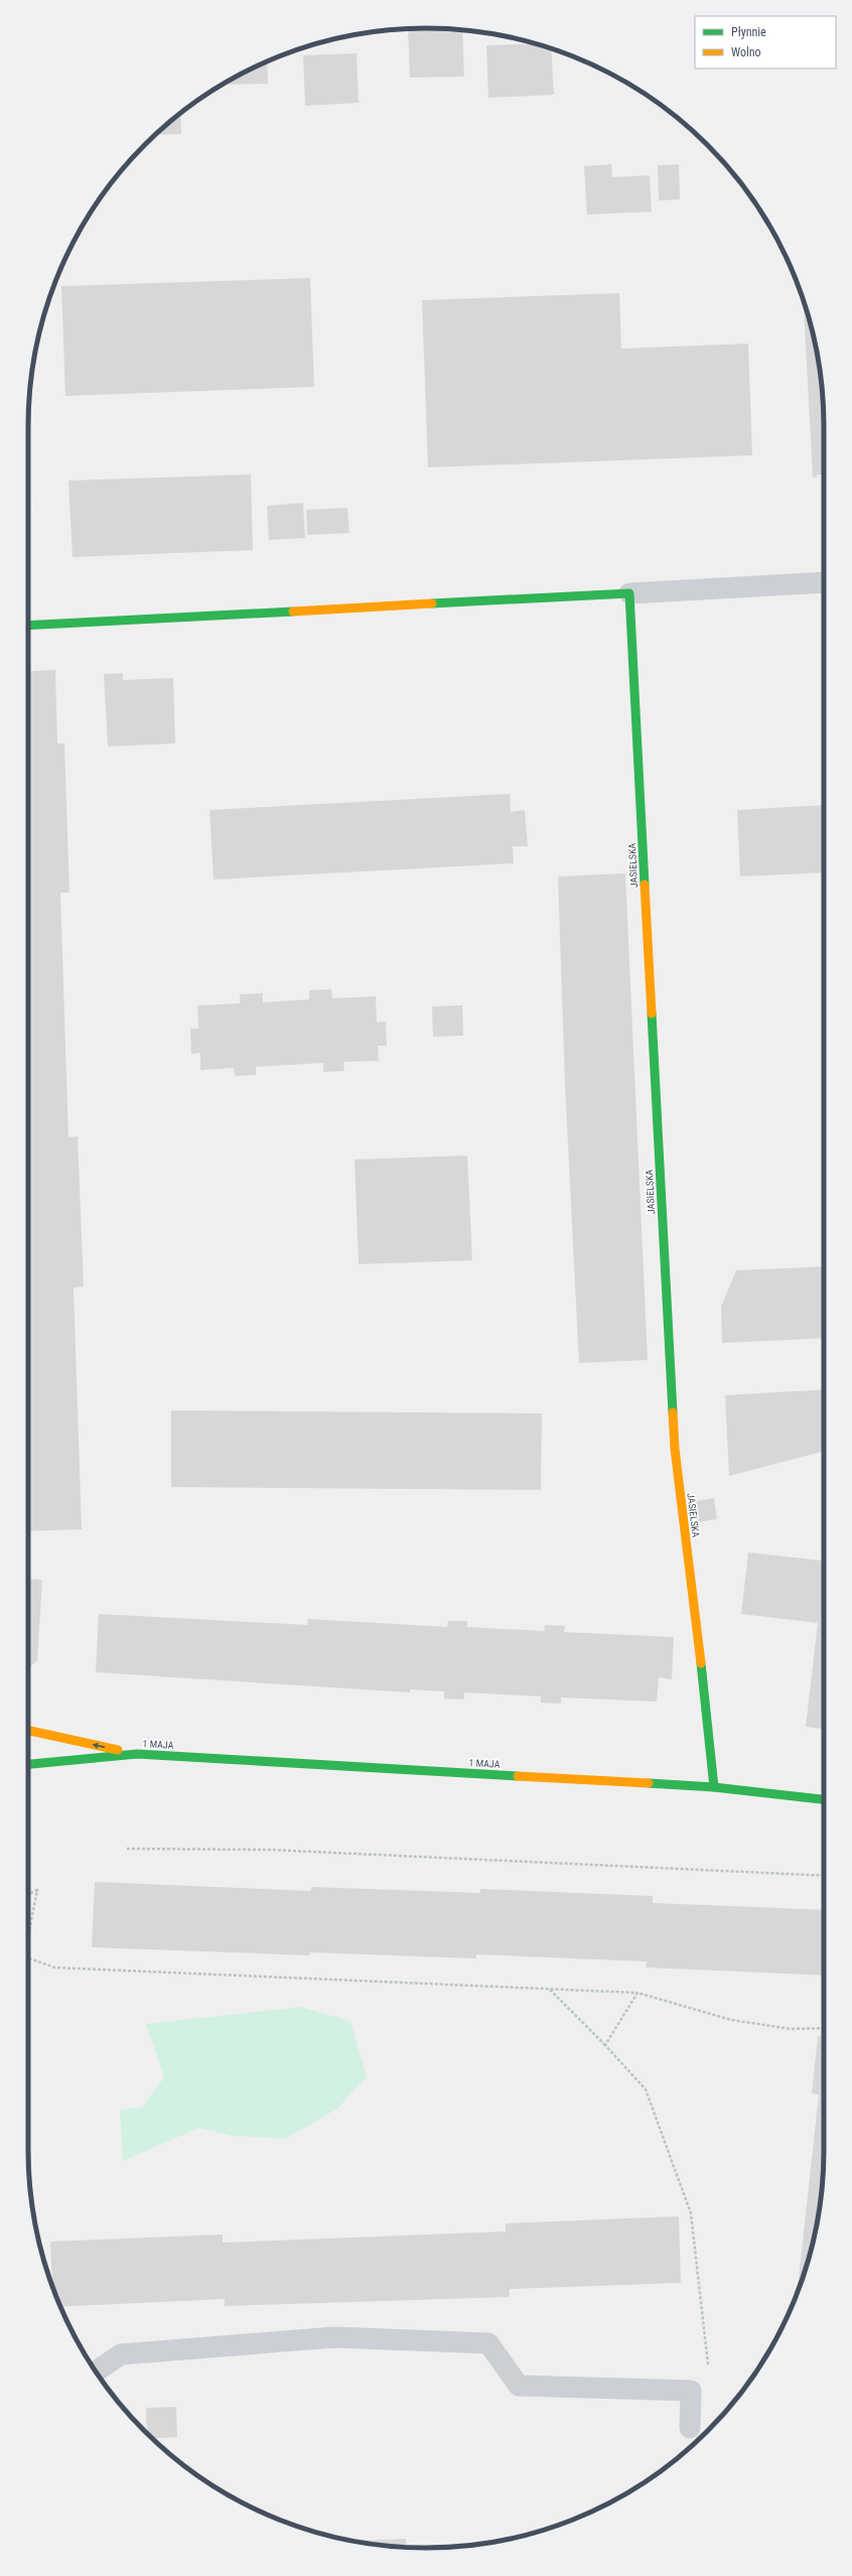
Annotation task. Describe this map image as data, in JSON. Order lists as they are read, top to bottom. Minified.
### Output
{"streets":{"street":["JASIELSKA","1 MAJA"]},"crossings":[["JASIELSKA","1 MAJA"]],"legend":["Płynnie","Wolno"]}
